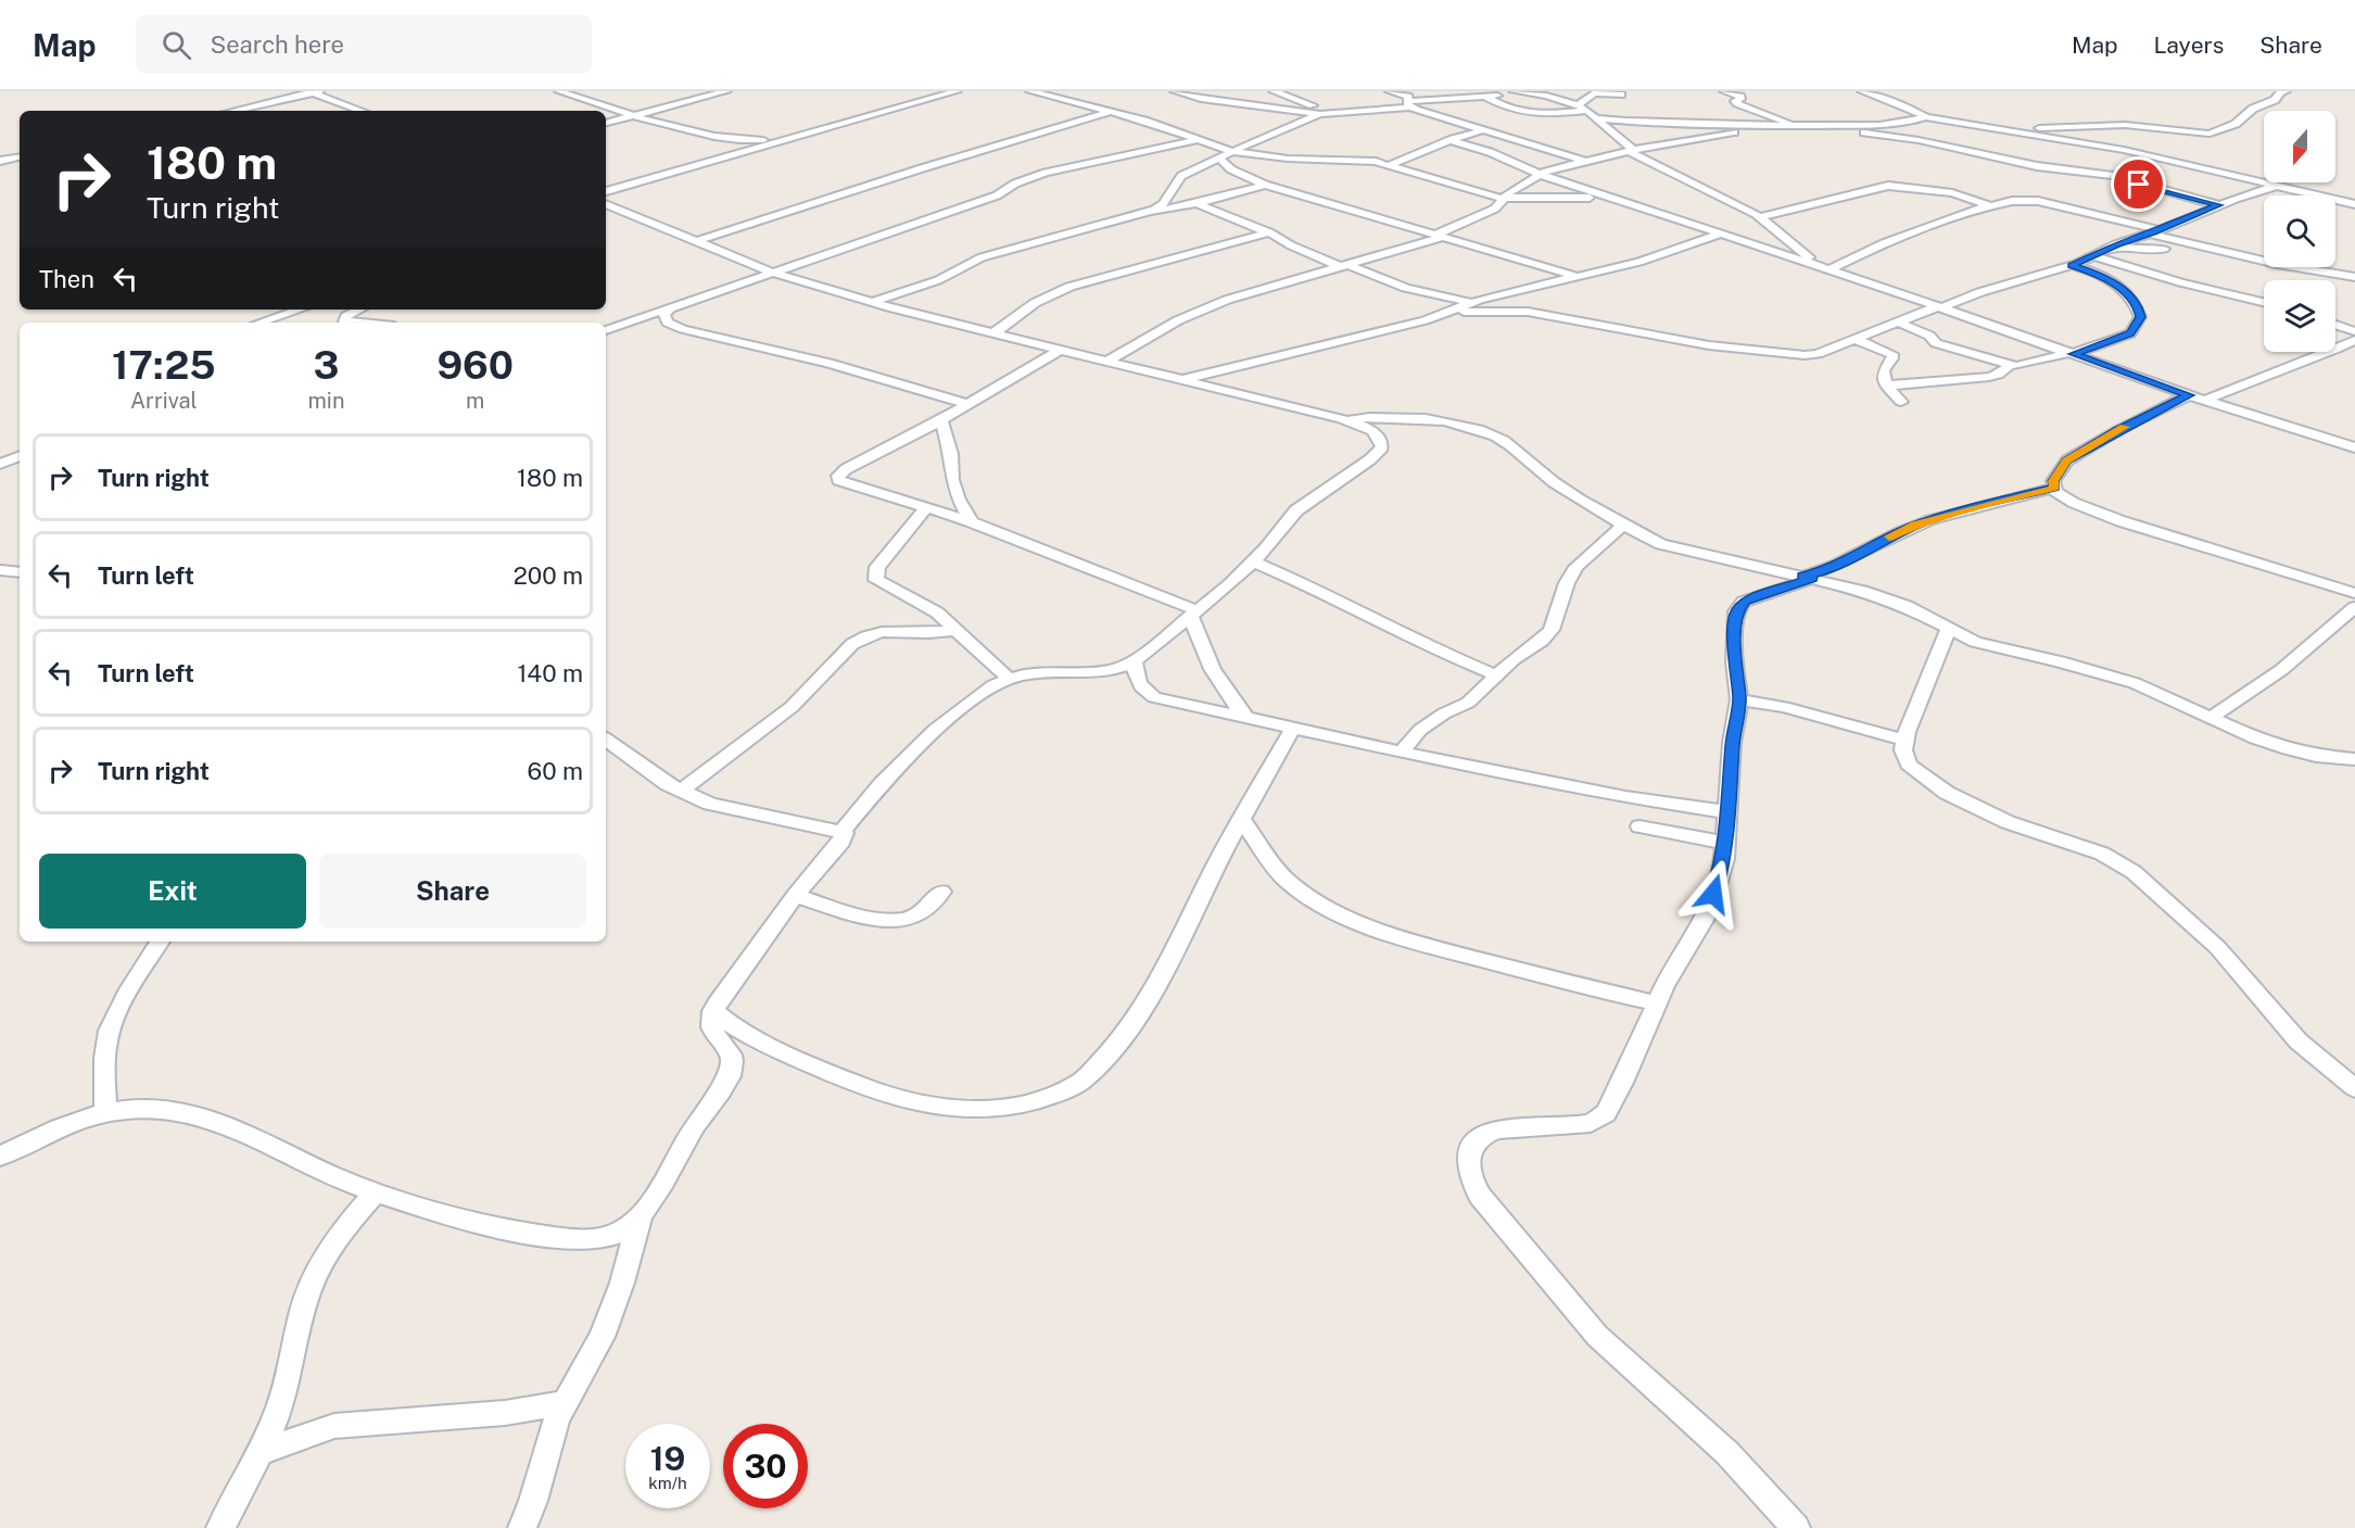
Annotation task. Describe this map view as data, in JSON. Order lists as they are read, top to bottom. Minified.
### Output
{"north":"bottom","page":{"header":"Map","search":"Search here","nav":["Map","Layers","Share"],"turn":["180 m","Turn right"],"then":"Then","eta":["17:25","Arrival","3","min","960","m"],"list":[{"name":"Turn right","value":"180 m"},{"name":"Turn left","value":"200 m"},{"name":"Turn left","value":"140 m"},{"name":"Turn right","value":"60 m"}],"buttons":["Exit","Share"],"speed":"19 km/h","limit":"30"}}
